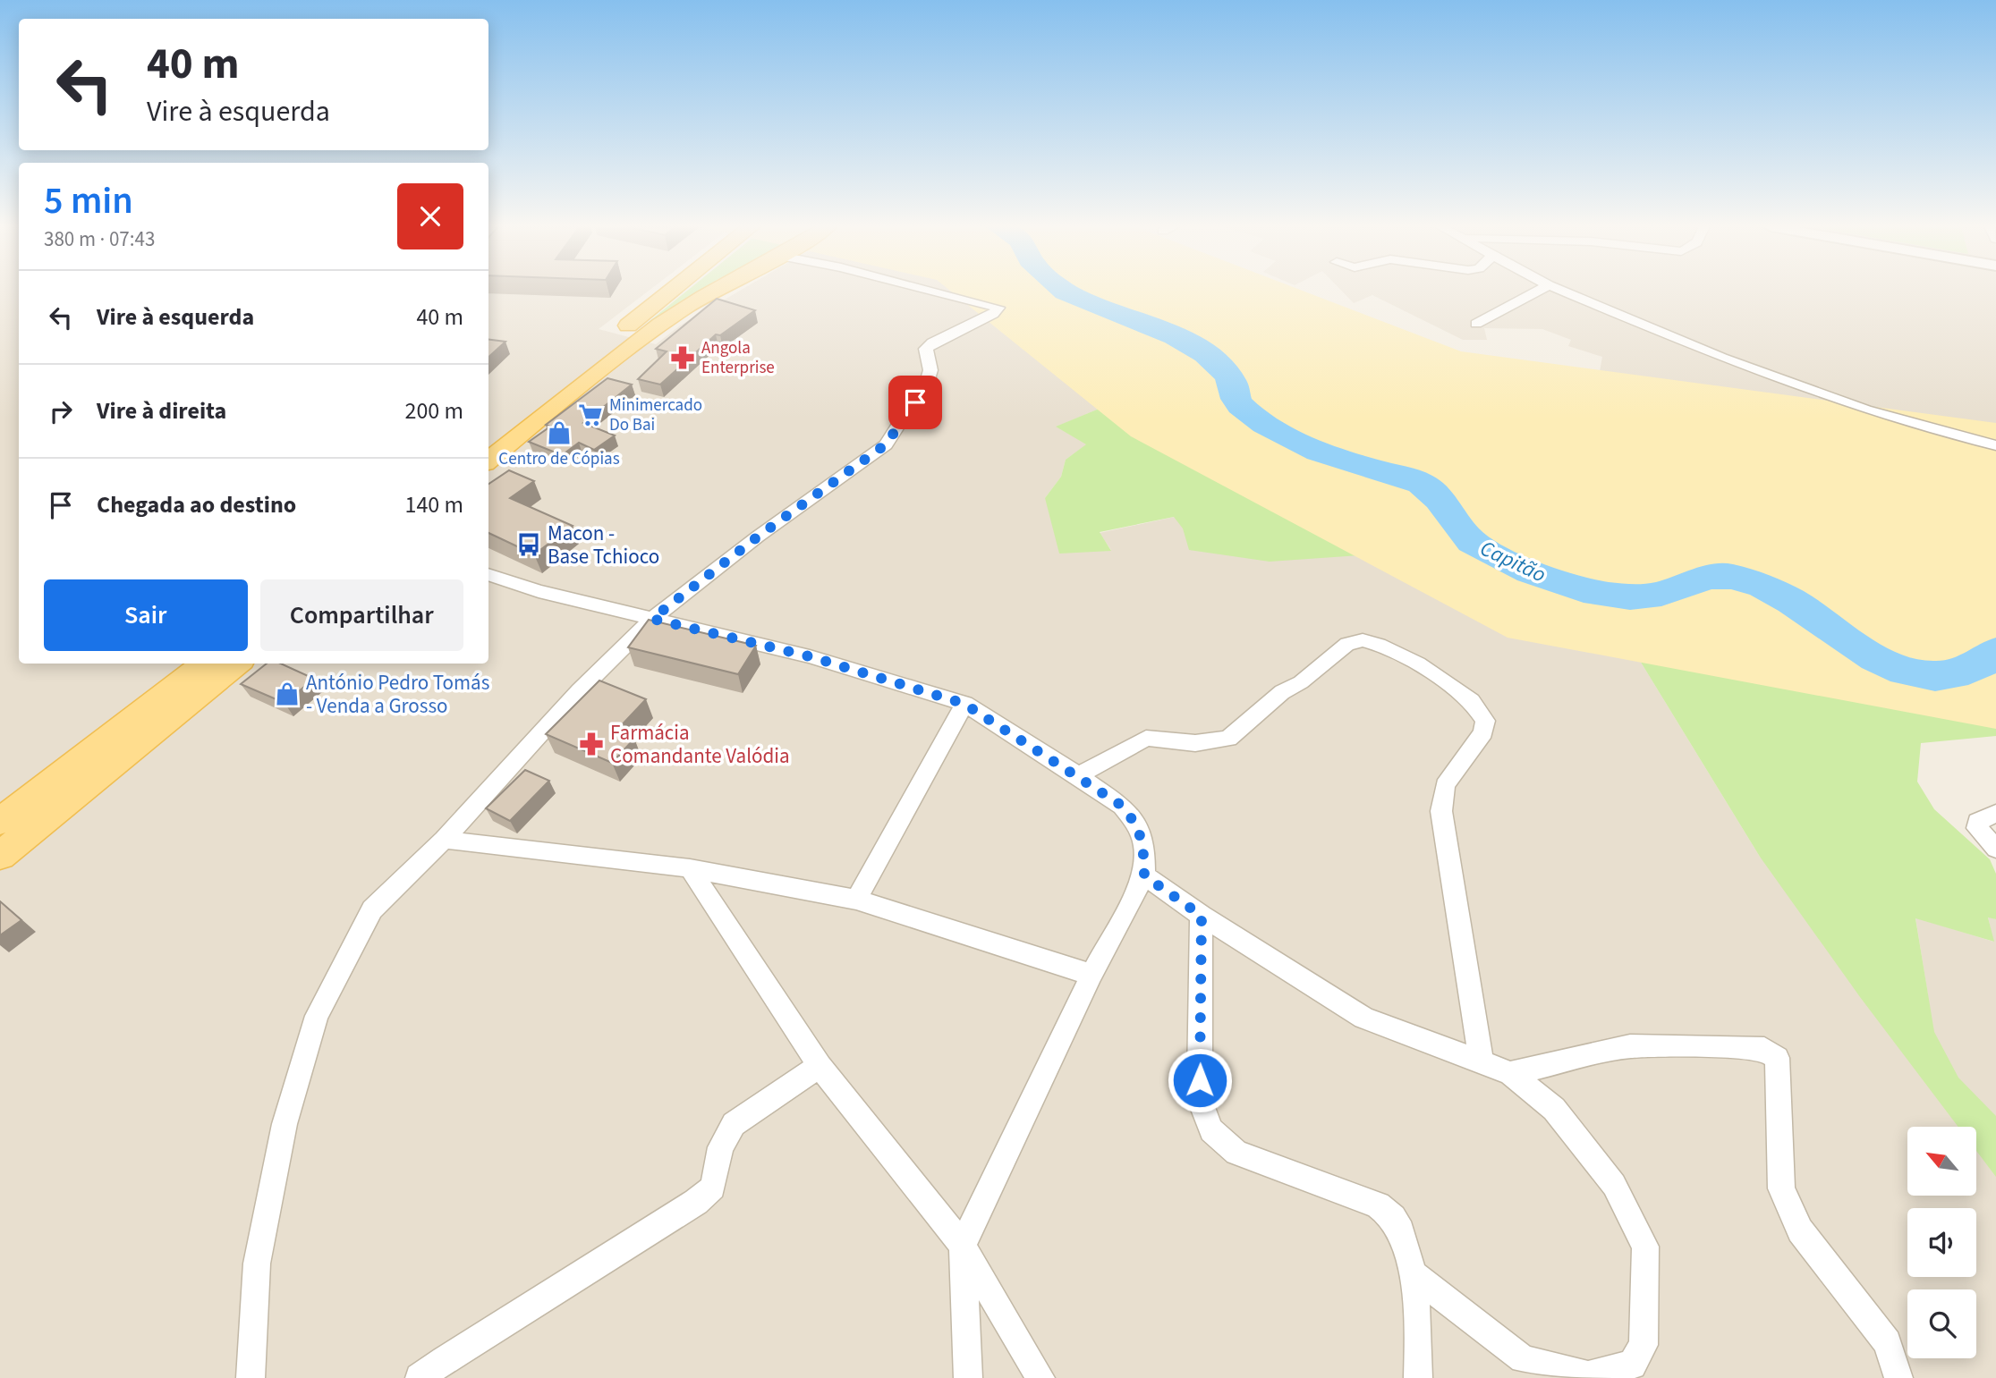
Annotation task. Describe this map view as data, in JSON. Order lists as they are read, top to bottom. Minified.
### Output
{"water":["Capitão"],"places":{"pharmacy":["Angola Enterprise","Farmácia Comandante Valódia"],"supermarket":["Minimercado Do Bai"],"shop":["Centro de Cópias","António Pedro Tomás - Venda a Grosso"],"bus stop":["Macon - Base Tchioco"]},"north":"top left","page":{"turn":["40 m","Vire à esquerda"],"heading":["5 min","380 m · 07:43"],"list":[{"name":"Vire à esquerda","value":"40 m"},{"name":"Vire à direita","value":"200 m"},{"name":"Chegada ao destino","value":"140 m"}],"buttons":["Sair","Compartilhar"]}}
